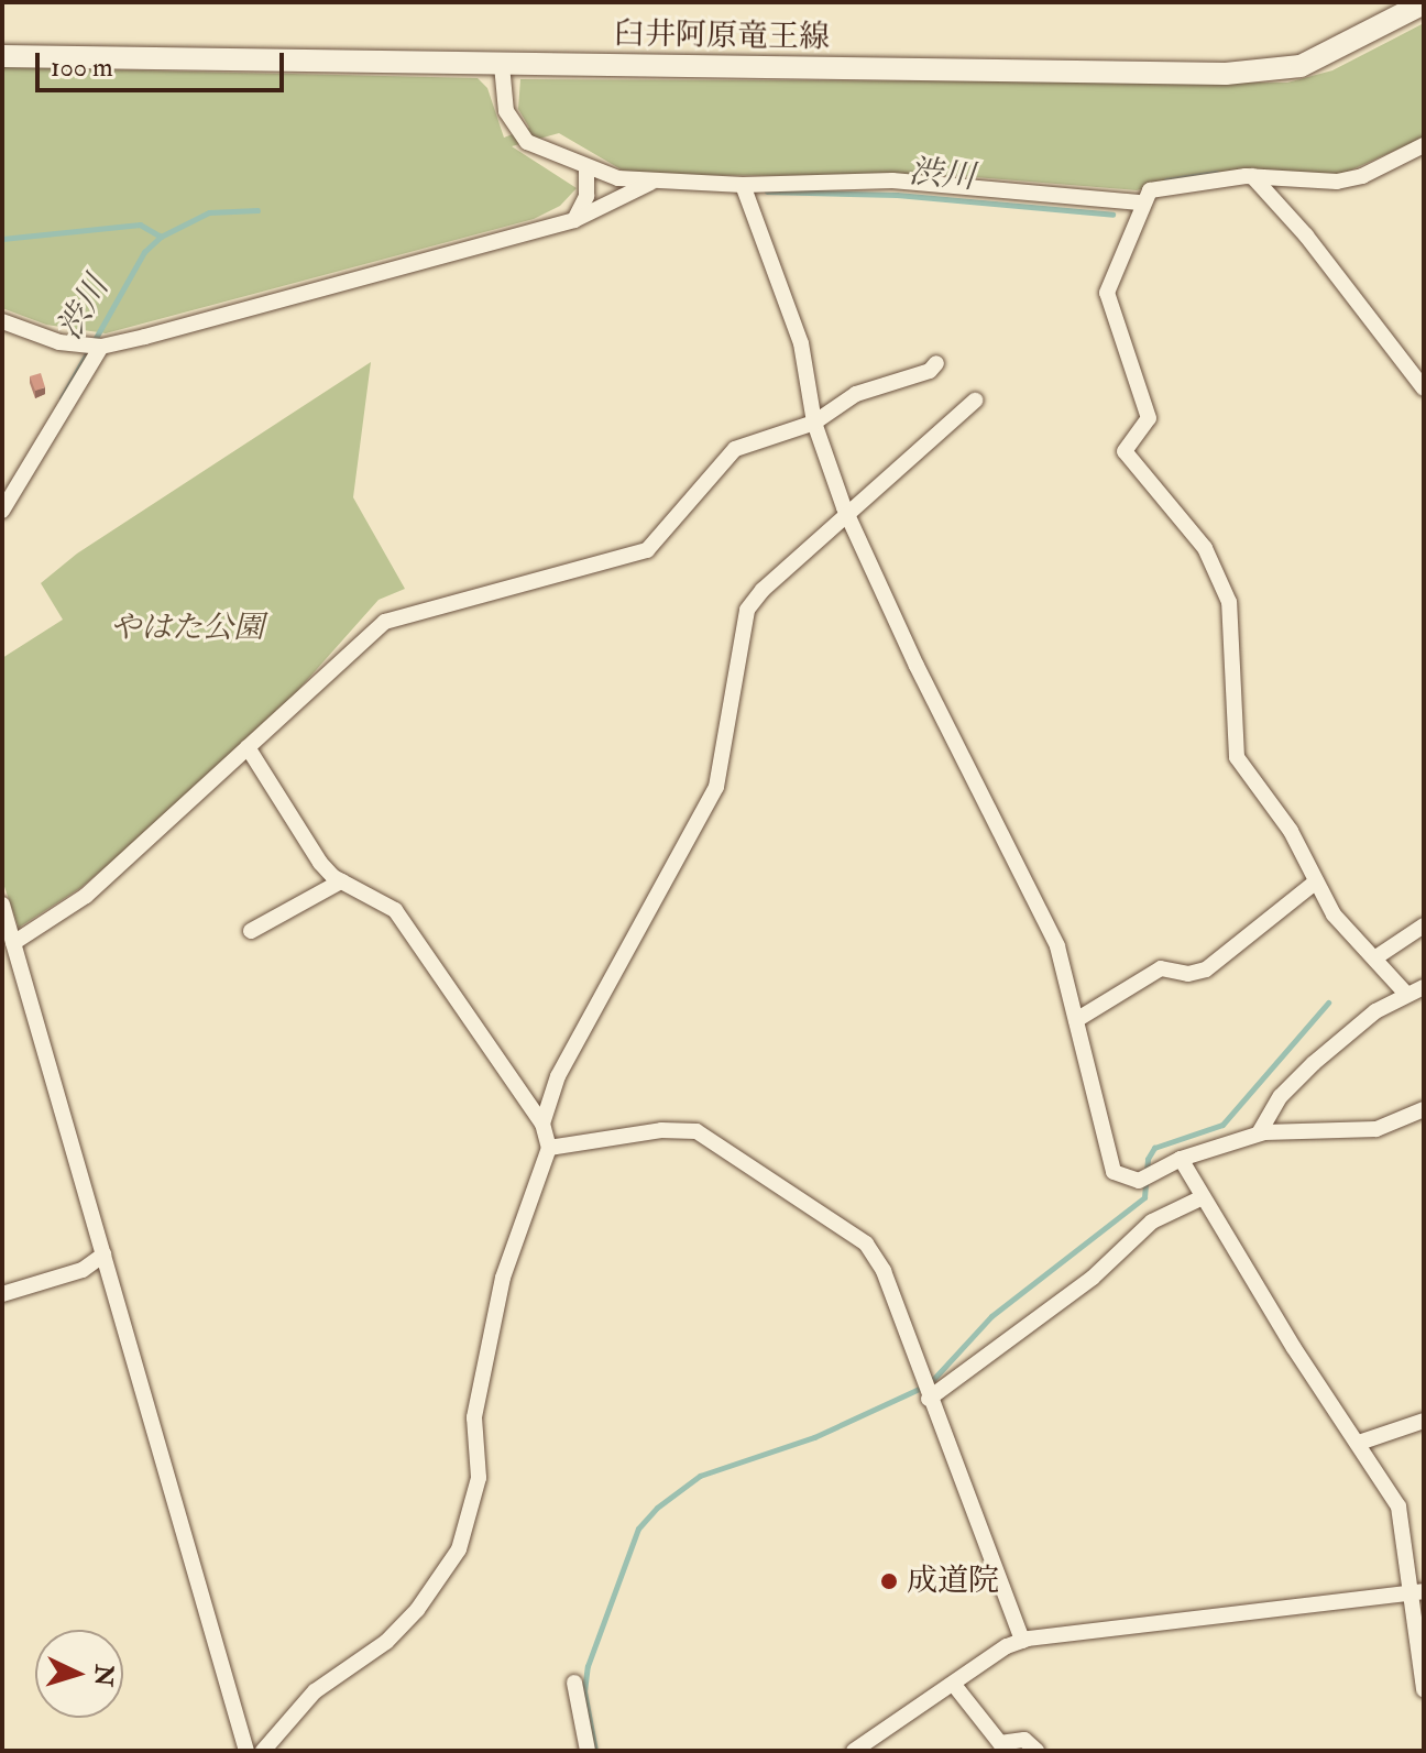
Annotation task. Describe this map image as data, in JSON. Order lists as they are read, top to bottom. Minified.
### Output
{"streets":{"main road":["臼井阿原竜王線"]},"water":["渋川"],"parks":["やはた公園"],"places":["成道院"],"scale_bar":"100 m","north":"right"}
